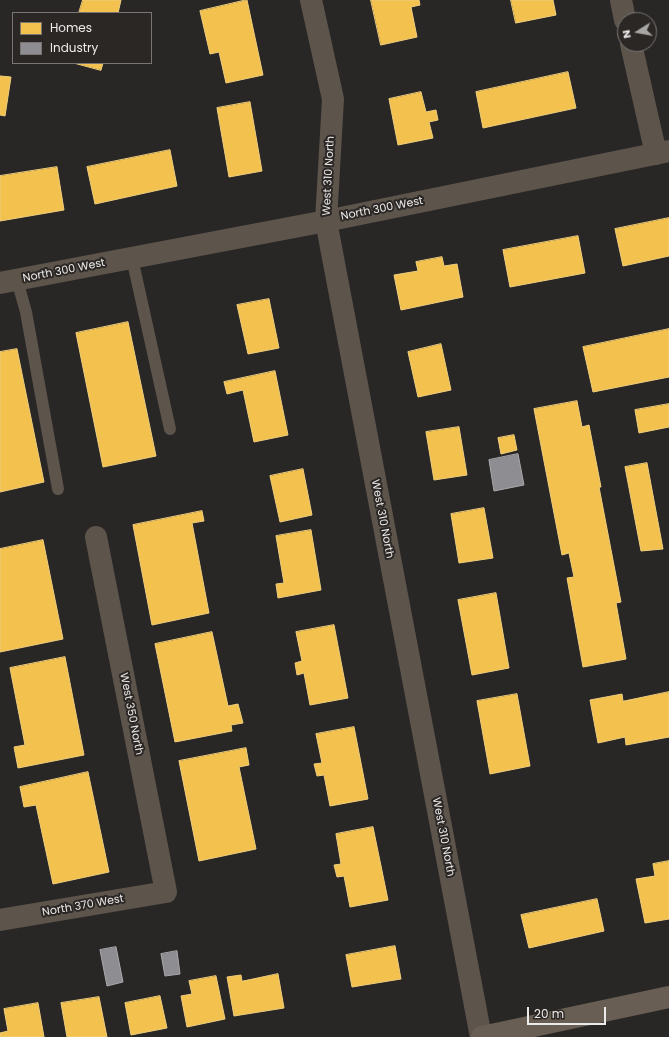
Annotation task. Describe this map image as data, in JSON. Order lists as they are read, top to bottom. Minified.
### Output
{"streets":{"street":["West 310 North","North 300 West","West 350 North","North 370 West"]},"crossings":[["West 310 North","North 300 West"],["West 350 North","North 370 West"]],"legend":["Homes","Industry"],"scale_bar":"20 m","north":"left"}
